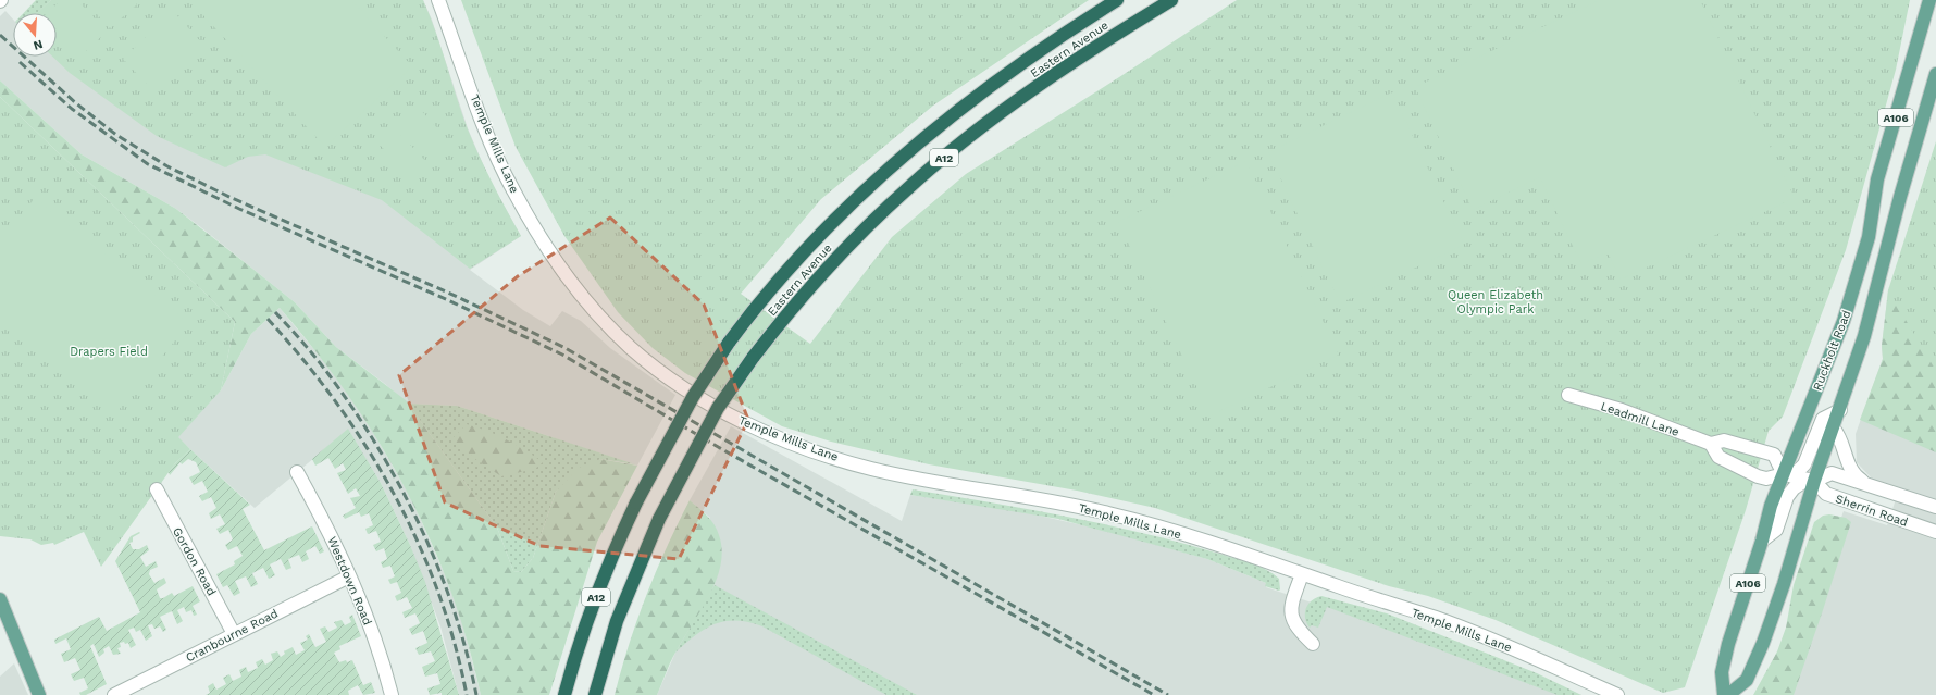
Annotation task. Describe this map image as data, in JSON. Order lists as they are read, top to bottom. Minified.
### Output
{"streets":{"highway":["Eastern Avenue","A12"],"main road":["A106","Ruckholt Road"],"street":["Temple Mills Lane","Leadmill Lane","Sherrin Road","Gordon Road","Westdown Road","Cranbourne Road"]},"crossings":[["Ruckholt Road","Leadmill Lane"],["Ruckholt Road","Sherrin Road"],["Leadmill Lane","Sherrin Road"],["Gordon Road","Cranbourne Road"],["Westdown Road","Cranbourne Road"]],"parks":["Queen Elizabeth Olympic Park","Drapers Field"],"north":"bottom"}
